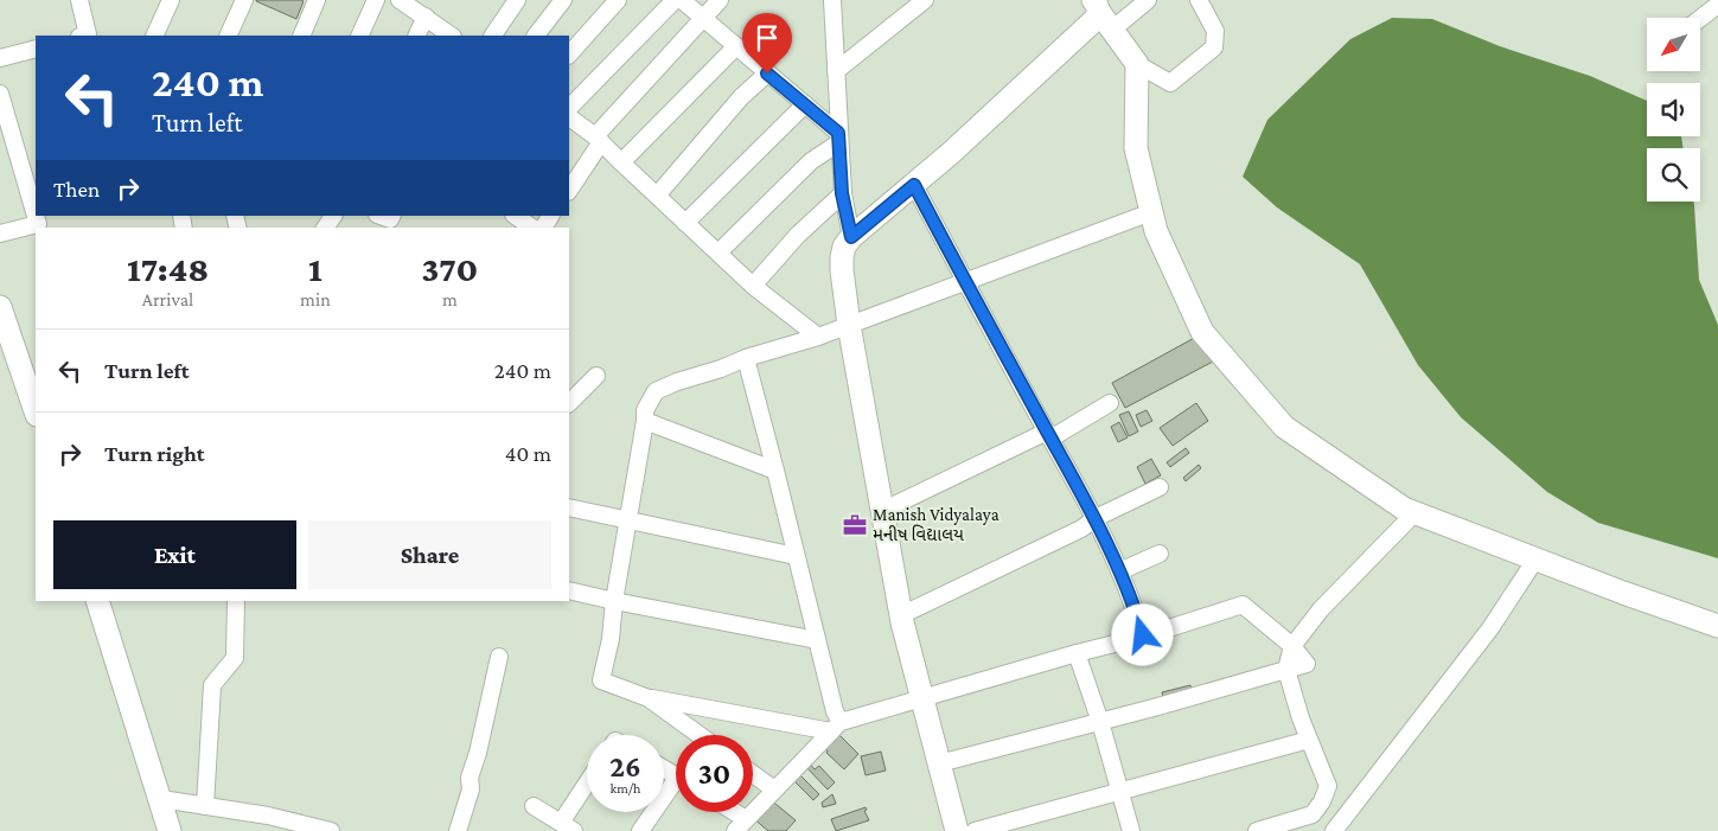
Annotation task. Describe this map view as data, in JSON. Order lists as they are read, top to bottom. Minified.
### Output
{"places":{"office":["Manish Vidyalaya મનીષ વિદ્યાલય"]},"north":"bottom left","page":{"turn":["240 m","Turn left"],"then":"Then","eta":["17:48","Arrival","1","min","370","m"],"list":[{"name":"Turn left","value":"240 m"},{"name":"Turn right","value":"40 m"}],"buttons":["Exit","Share"],"speed":"26 km/h","limit":"30"}}
